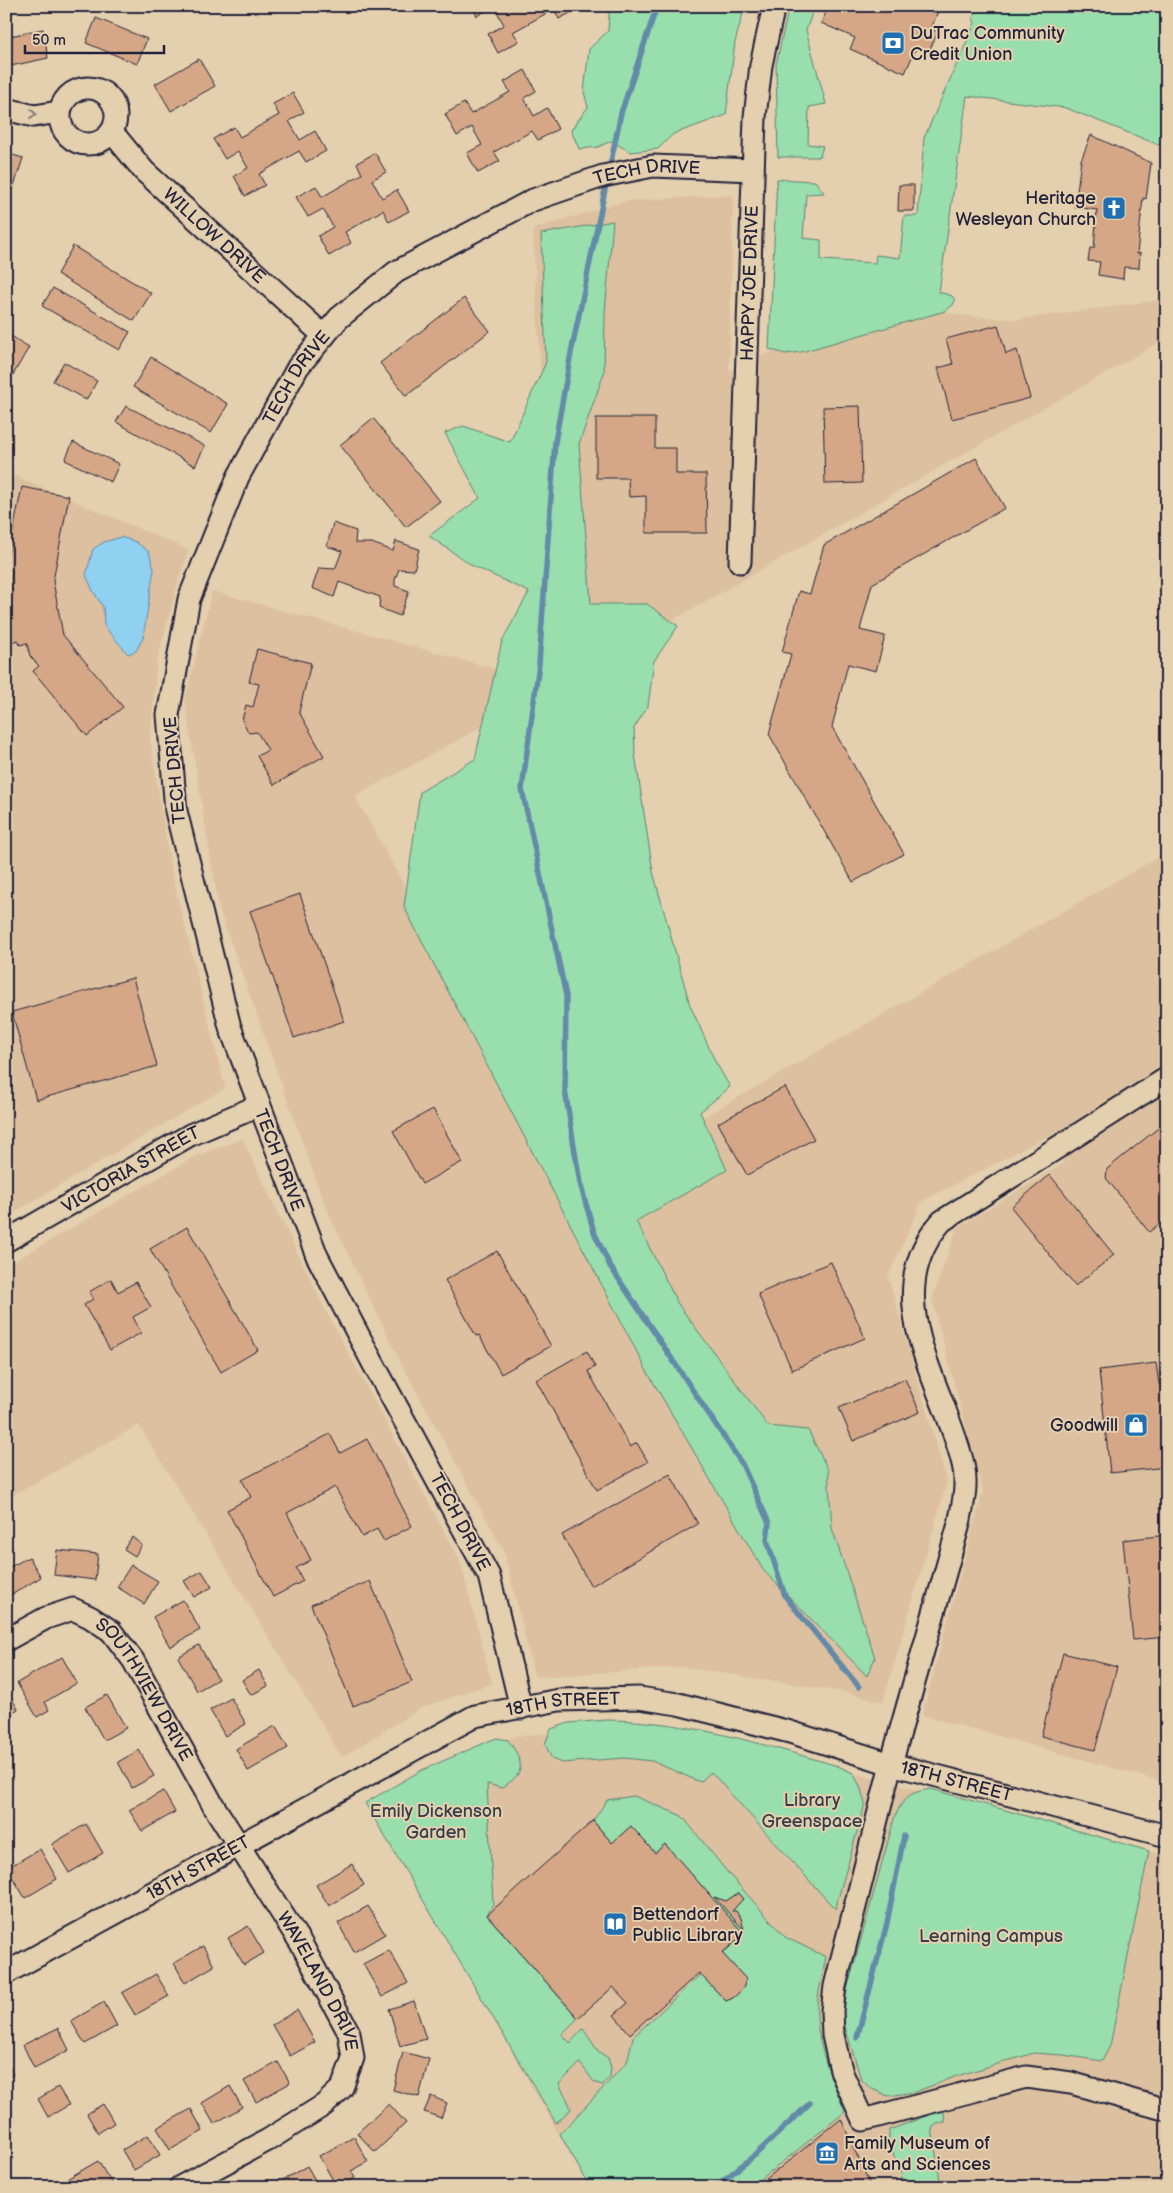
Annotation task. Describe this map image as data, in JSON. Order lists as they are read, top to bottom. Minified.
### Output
{"streets":{"street":["TECH DRIVE","WILLOW DRIVE","HAPPY JOE DRIVE","VICTORIA STREET","SOUTHVIEW DRIVE","18TH STREET","WAVELAND DRIVE"]},"crossings":[["TECH DRIVE","WILLOW DRIVE"],["TECH DRIVE","HAPPY JOE DRIVE"],["TECH DRIVE","VICTORIA STREET"],["TECH DRIVE","18TH STREET"],["SOUTHVIEW DRIVE","18TH STREET"],["SOUTHVIEW DRIVE","WAVELAND DRIVE"],["18TH STREET","WAVELAND DRIVE"]],"parks":["Library Greenspace","Emily Dickenson Garden","Learning Campus"],"places":{"bank":["DuTrac Community Credit Union"],"church":["Heritage Wesleyan Church"],"shop":["Goodwill"],"library":["Bettendorf Public Library"],"museum":["Family Museum of Arts and Sciences"]},"scale_bar":"50 m"}
